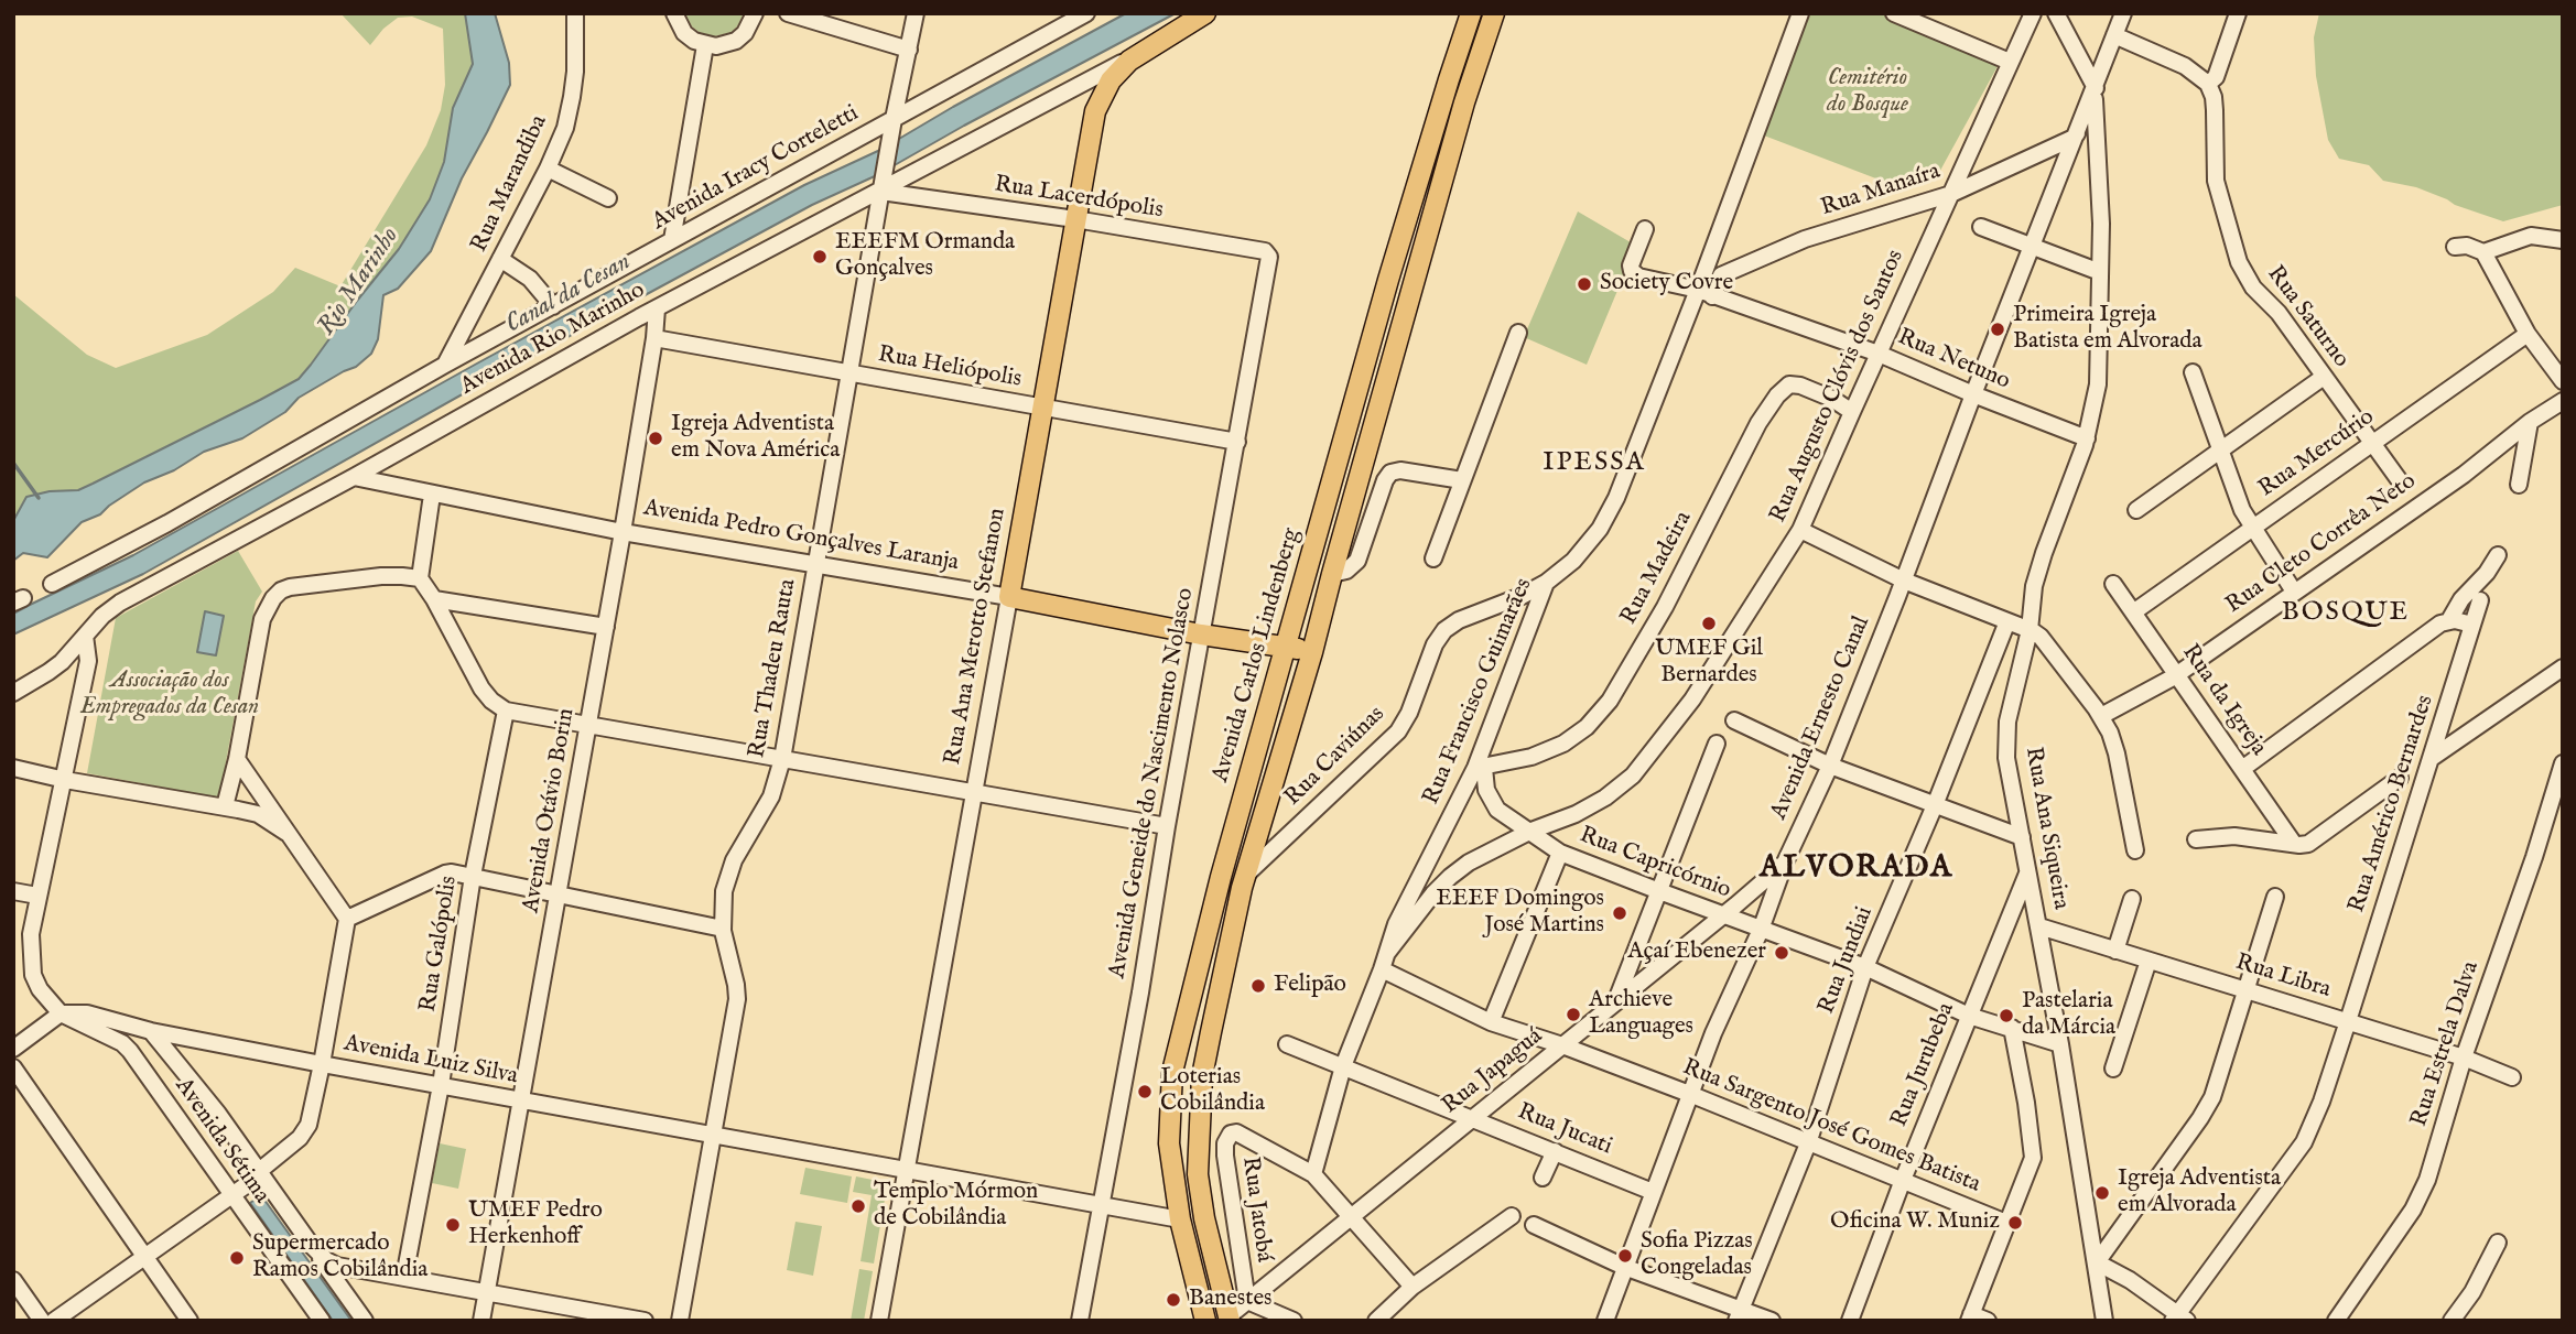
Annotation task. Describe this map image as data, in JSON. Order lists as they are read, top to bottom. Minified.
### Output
{"streets":{"main road":["Avenida Pedro Gonçalves Laranja","Rua Ana Merotto Stefanon","Avenida Carlos Lindenberg"],"street":["Avenida Iracy Corteletti","Rua Marandiba","Rua Manaíra","Rua Lacerdópolis","Rua Saturno","Avenida Rio Marinho","Rua Netuno","Rua Heliópolis","Rua Augusto Clóvis dos Santos","Rua Mercúrio","Rua Cleto Corrêa Neto","Rua Madeira","Rua Thadeu Rauta","Rua Francisco Guimarães","Rua da Igreja","Avenida Ernesto Canal","Rua Caviúnas","Avenida Geneide do Nascimento Nolasco","Rua Américo Bernardes","Avenida Otávio Borin","Rua Ana Siqueira","Rua Capricórnio","Rua Galópolis","Rua Jundiai","Rua Libra","Rua Estrela Dalva","Avenida Luiz Silva","Rua Jurubeba","Rua Japaguá","Rua Sargento José Gomes Batista","Rua Jucati","Avenida Sétima","Rua Jatobá"]},"crossings":[["Avenida Iracy Corteletti","Rua Marandiba"],["Avenida Iracy Corteletti","Rua Thadeu Rauta"],["Rua Manaíra","Rua Netuno"],["Rua Manaíra","Rua Augusto Clóvis dos Santos"],["Rua Manaíra","Rua Francisco Guimarães"],["Rua Manaíra","Avenida Ernesto Canal"],["Rua Manaíra","Rua Ana Siqueira"],["Rua Lacerdópolis","Avenida Rio Marinho"],["Rua Lacerdópolis","Rua Ana Merotto Stefanon"],["Rua Lacerdópolis","Rua Thadeu Rauta"],["Rua Lacerdópolis","Avenida Geneide do Nascimento Nolasco"],["Rua Saturno","Rua Mercúrio"],["Avenida Rio Marinho","Avenida Pedro Gonçalves Laranja"],["Avenida Rio Marinho","Rua Ana Merotto Stefanon"],["Avenida Rio Marinho","Rua Thadeu Rauta"],["Avenida Rio Marinho","Avenida Otávio Borin"],["Rua Netuno","Rua Augusto Clóvis dos Santos"],["Rua Netuno","Rua Francisco Guimarães"],["Rua Netuno","Avenida Ernesto Canal"],["Rua Netuno","Rua Ana Siqueira"],["Rua Heliópolis","Rua Ana Merotto Stefanon"],["Rua Heliópolis","Rua Thadeu Rauta"],["Rua Heliópolis","Avenida Geneide do Nascimento Nolasco"],["Rua Heliópolis","Avenida Otávio Borin"],["Rua Augusto Clóvis dos Santos","Rua Madeira"],["Rua Augusto Clóvis dos Santos","Rua Francisco Guimarães"],["Rua Augusto Clóvis dos Santos","Rua Capricórnio"],["Rua Mercúrio","Rua da Igreja"],["Avenida Pedro Gonçalves Laranja","Rua Ana Merotto Stefanon"],["Avenida Pedro Gonçalves Laranja","Avenida Carlos Lindenberg"],["Avenida Pedro Gonçalves Laranja","Rua Thadeu Rauta"],["Avenida Pedro Gonçalves Laranja","Avenida Geneide do Nascimento Nolasco"],["Avenida Pedro Gonçalves Laranja","Avenida Otávio Borin"],["Rua Cleto Corrêa Neto","Rua da Igreja"],["Rua Madeira","Rua Francisco Guimarães"],["Rua Madeira","Rua Capricórnio"],["Rua Ana Merotto Stefanon","Avenida Luiz Silva"],["Avenida Carlos Lindenberg","Avenida Luiz Silva"],["Rua Thadeu Rauta","Avenida Luiz Silva"],["Rua Francisco Guimarães","Rua Caviúnas"],["Rua Francisco Guimarães","Rua Capricórnio"],["Rua Francisco Guimarães","Rua Sargento José Gomes Batista"],["Rua Francisco Guimarães","Rua Jucati"],["Rua Francisco Guimarães","Rua Jatobá"],["Avenida Ernesto Canal","Rua Ana Siqueira"],["Avenida Ernesto Canal","Rua Capricórnio"],["Avenida Ernesto Canal","Rua Japaguá"],["Avenida Ernesto Canal","Rua Sargento José Gomes Batista"],["Avenida Ernesto Canal","Rua Jucati"],["Avenida Geneide do Nascimento Nolasco","Avenida Luiz Silva"],["Rua Américo Bernardes","Rua Libra"],["Avenida Otávio Borin","Avenida Luiz Silva"],["Rua Ana Siqueira","Rua Capricórnio"],["Rua Ana Siqueira","Rua Libra"],["Rua Ana Siqueira","Rua Jurubeba"],["Rua Capricórnio","Rua Jundiai"],["Rua Capricórnio","Rua Jurubeba"],["Rua Capricórnio","Rua Japaguá"],["Rua Galópolis","Avenida Luiz Silva"],["Rua Jundiai","Rua Sargento José Gomes Batista"],["Rua Libra","Rua Estrela Dalva"],["Avenida Luiz Silva","Avenida Sétima"],["Rua Jurubeba","Rua Sargento José Gomes Batista"],["Rua Japaguá","Rua Sargento José Gomes Batista"],["Rua Japaguá","Rua Jucati"],["Rua Japaguá","Rua Jatobá"]],"districts":["IPESSA","BOSQUE","ALVORADA"],"water":["Rio Marinho","Canal da Cesan"],"parks":["Cemitério do Bosque","Associação dos Empregados da Cesan"],"places":["EEEFM Ormanda Gonçalves","Society Covre","Primeira Igreja Batista em Alvorada","Igreja Adventista em Nova América","UMEF Gil Bernardes","EEEF Domingos José Martins","Açaí Ebenezer","Felipão","Archieve Languages","Pastelaria da Márcia","Loterias Cobilândia","Igreja Adventista em Alvorada","Templo Mórmon de Cobilândia","Oficina W. Muniz","UMEF Pedro Herkenhoff","Sofia Pizzas Congeladas","Supermercado Ramos Cobilândia","Banestes"]}
